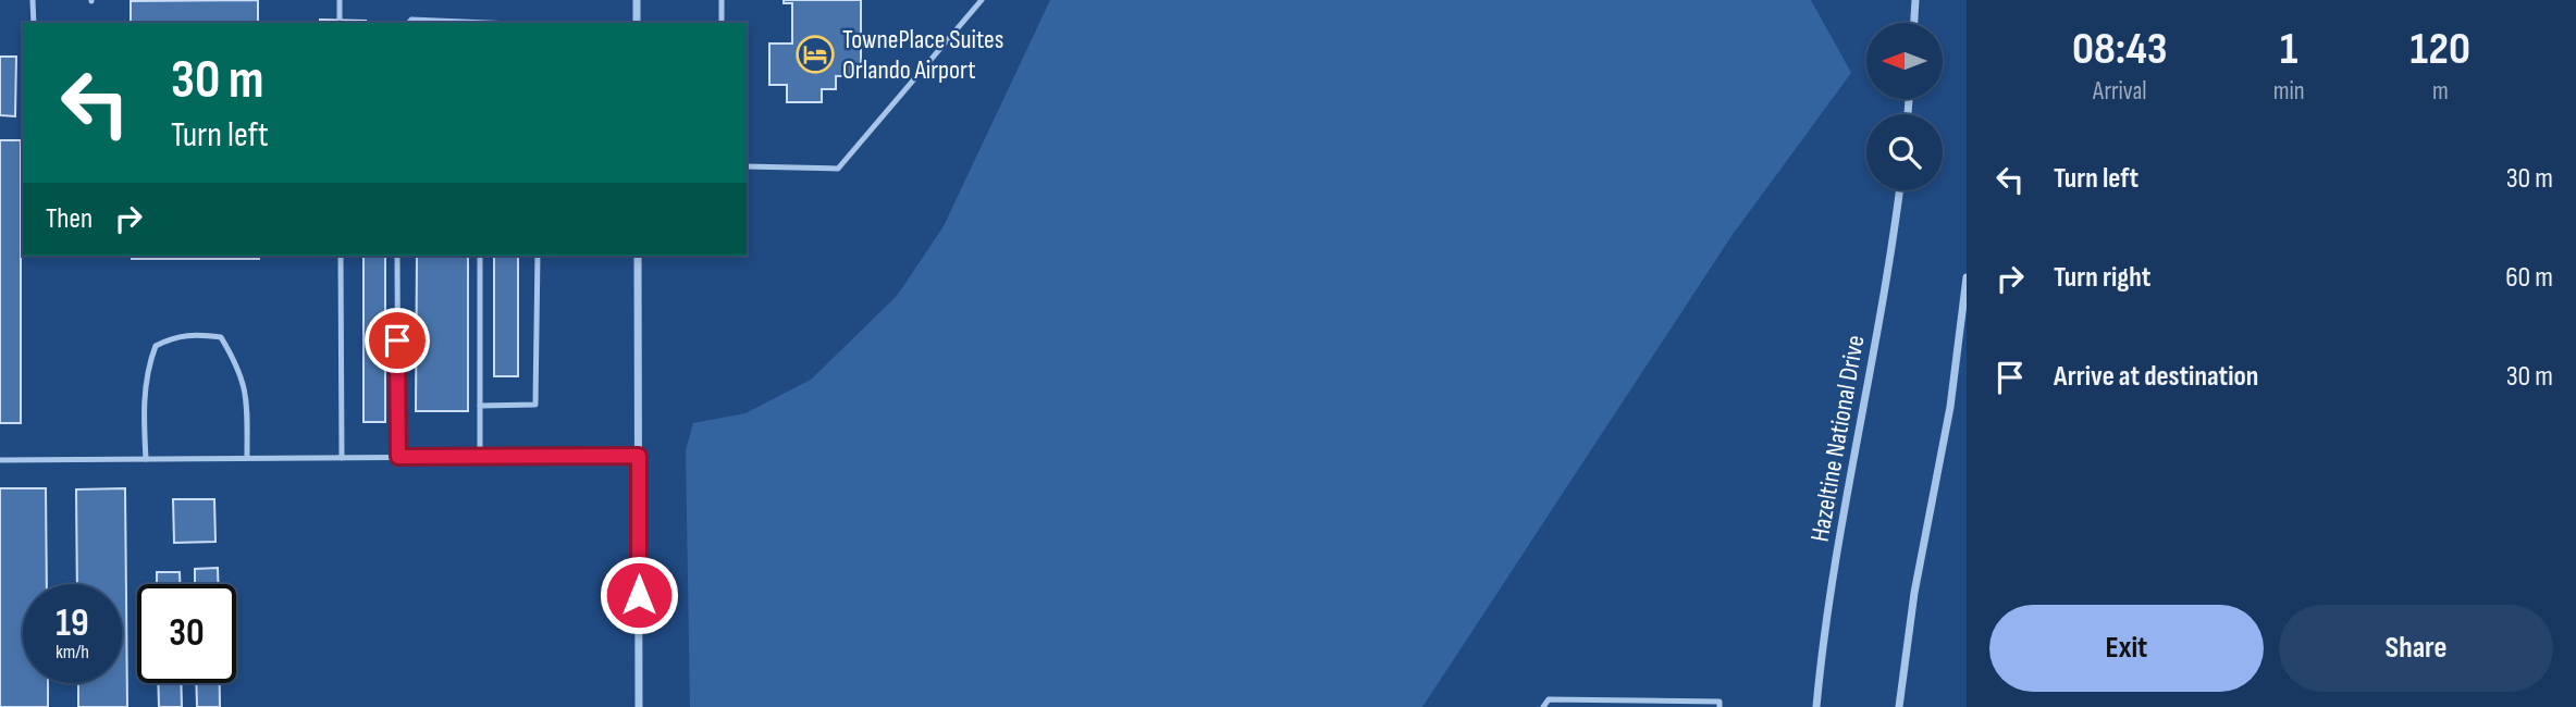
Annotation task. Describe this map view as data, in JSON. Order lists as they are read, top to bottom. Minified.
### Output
{"streets":{"street":["Hazeltine National Drive"]},"places":{"hotel":["TownePlace Suites Orlando Airport"]},"north":"left","page":{"eta":["08:43","Arrival","1","min","120","m"],"turn":["30 m","Turn left"],"list":[{"name":"Turn left","value":"30 m"},{"name":"Turn right","value":"60 m"},{"name":"Arrive at destination","value":"30 m"}],"then":"Then","speed":"19 km/h","limit":"30","buttons":["Exit","Share"]}}
